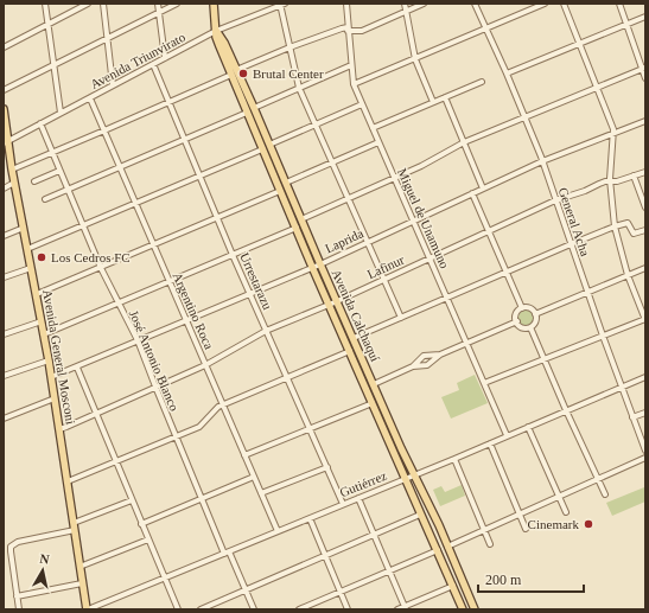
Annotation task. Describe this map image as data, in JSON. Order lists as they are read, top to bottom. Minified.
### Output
{"streets":{"main road":["Avenida Calchaquí","Avenida General Mosconi"],"street":["Avenida Triunvirato","Miguel de Unamuno","General Acha","Laprida","Lafinur","Urrestarazu","Argentino Roca","José Antonio Blanco","Gutiérrez"]},"crossings":[["Avenida Triunvirato","Urrestarazu"],["Avenida Triunvirato","Argentino Roca"],["Avenida Triunvirato","Avenida Calchaquí"],["Avenida Triunvirato","Avenida General Mosconi"],["Avenida Triunvirato","José Antonio Blanco"],["Miguel de Unamuno","Laprida"],["Miguel de Unamuno","Lafinur"],["Miguel de Unamuno","Gutiérrez"],["General Acha","Laprida"],["General Acha","Lafinur"],["General Acha","Gutiérrez"],["Laprida","Urrestarazu"],["Laprida","Argentino Roca"],["Laprida","Avenida Calchaquí"],["Laprida","Avenida General Mosconi"],["Laprida","José Antonio Blanco"],["Lafinur","Urrestarazu"],["Lafinur","Argentino Roca"],["Lafinur","Avenida Calchaquí"],["Lafinur","Avenida General Mosconi"],["Lafinur","José Antonio Blanco"],["Urrestarazu","Gutiérrez"],["Argentino Roca","Gutiérrez"],["Avenida Calchaquí","Gutiérrez"],["Avenida General Mosconi","Gutiérrez"],["José Antonio Blanco","Gutiérrez"]],"places":["Brutal Center","Los Cedros FC","Cinemark"],"scale_bar":"200 m","north":"top"}
